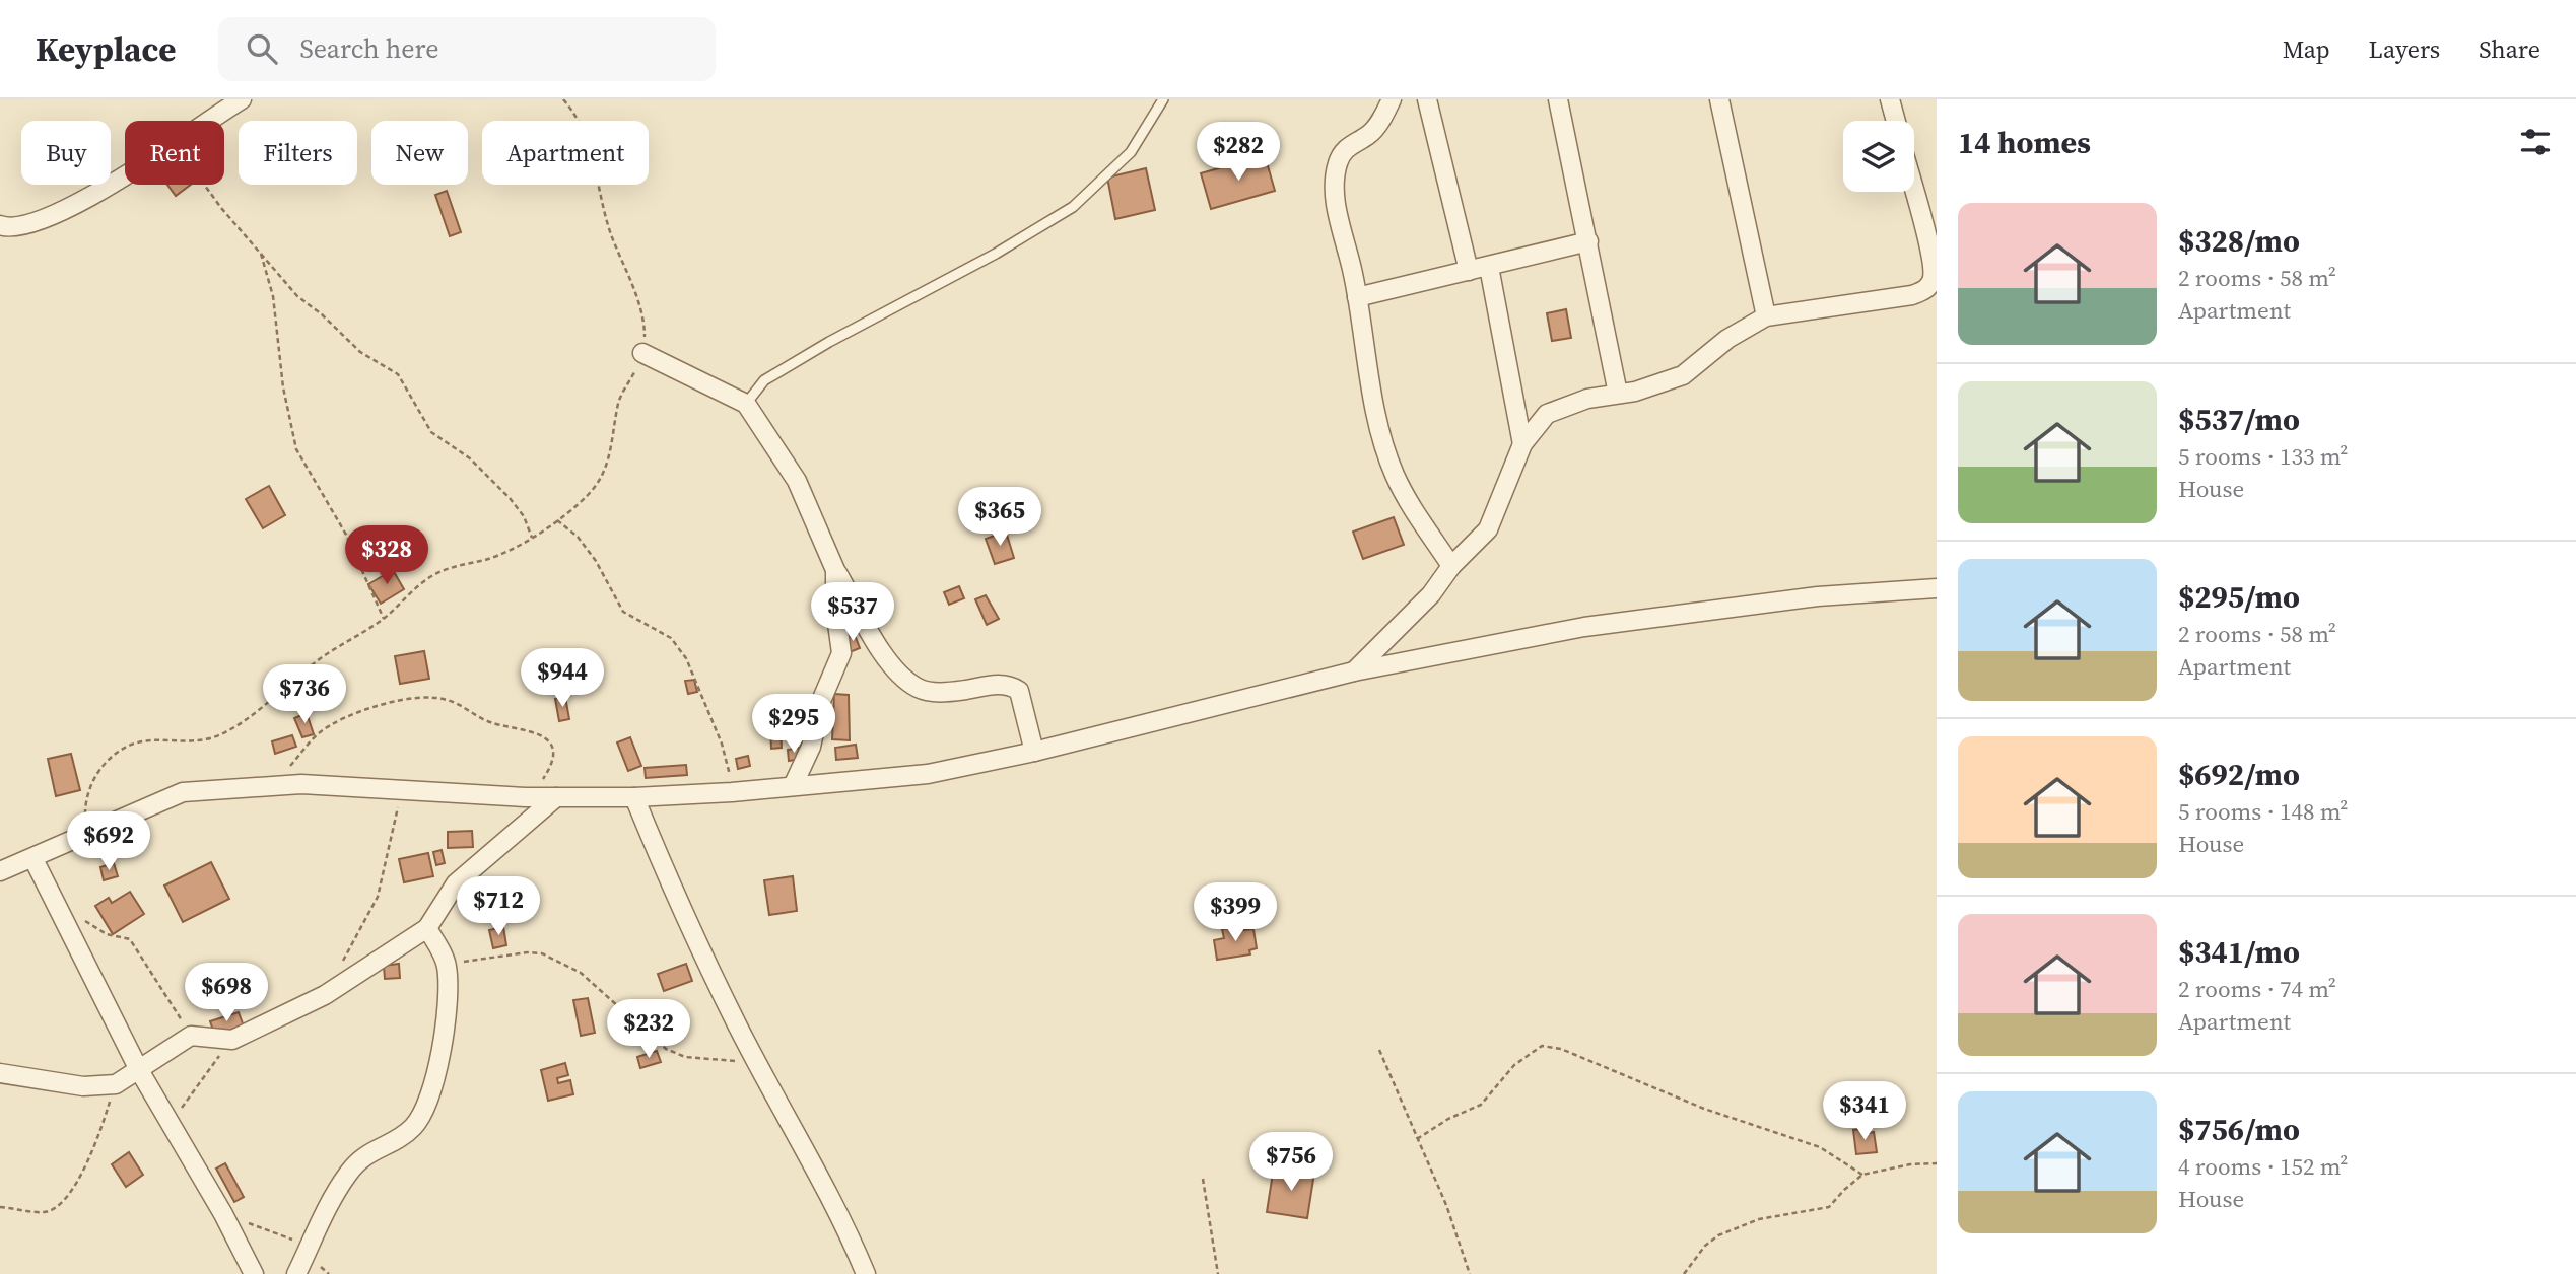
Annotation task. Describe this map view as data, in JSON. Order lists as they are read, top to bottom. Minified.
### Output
{"page":{"header":"Keyplace","search":"Search here","nav":["Map","Layers","Share"],"heading":"14 homes","chip":["Buy","Rent","Filters","New","Apartment"],"price":["$282","$365","$328","$537","$944","$736","$295","$692","$712","$399","$698","$232","$341","$756"],"list":[{"name":"$328/mo","note":"2 rooms · 58 m² · Apartment"},{"name":"$537/mo","note":"5 rooms · 133 m² · House"},{"name":"$295/mo","note":"2 rooms · 58 m² · Apartment"},{"name":"$692/mo","note":"5 rooms · 148 m² · House"},{"name":"$341/mo","note":"2 rooms · 74 m² · Apartment"},{"name":"$756/mo","note":"4 rooms · 152 m² · House"}]}}
